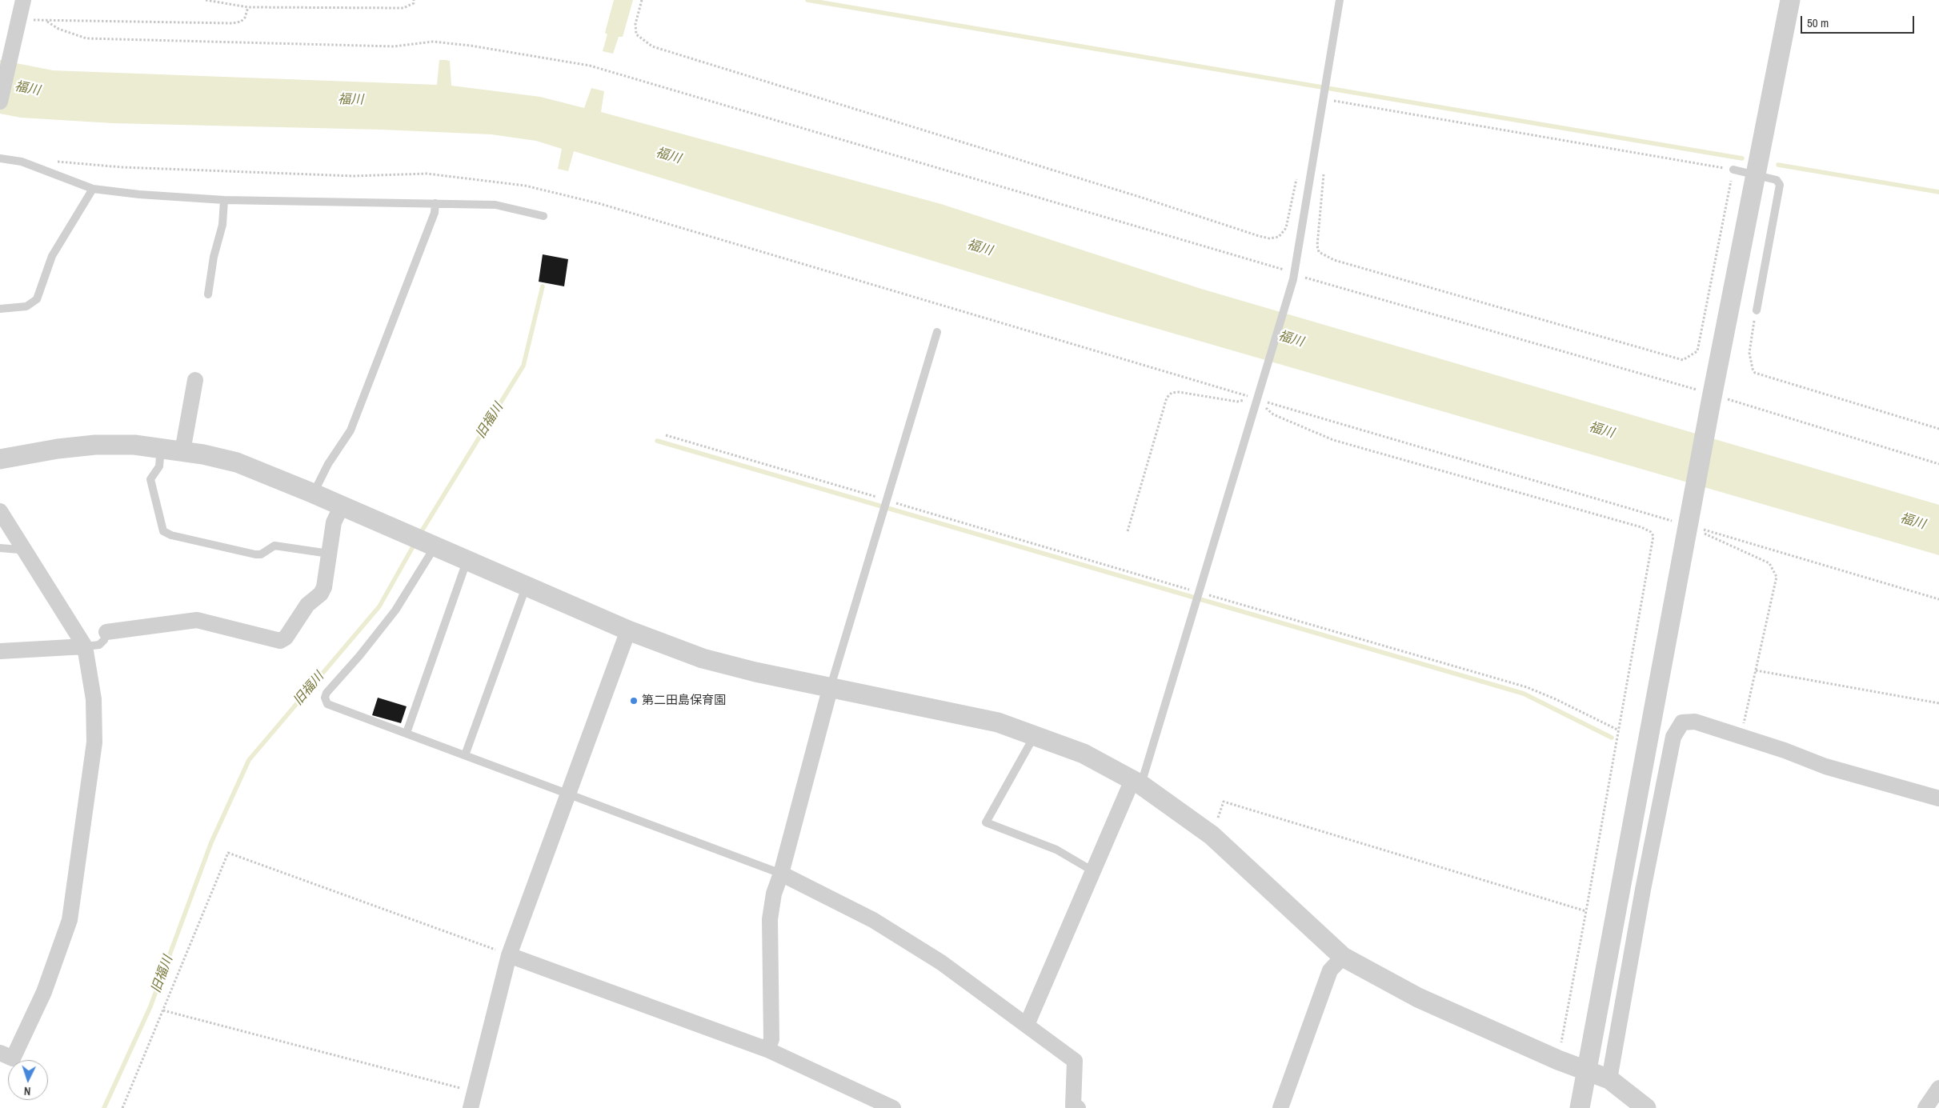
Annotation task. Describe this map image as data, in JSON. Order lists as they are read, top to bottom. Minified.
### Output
{"water":["福川","旧福川"],"places":["第二田島保育園"],"scale_bar":"50 m","north":"bottom"}
